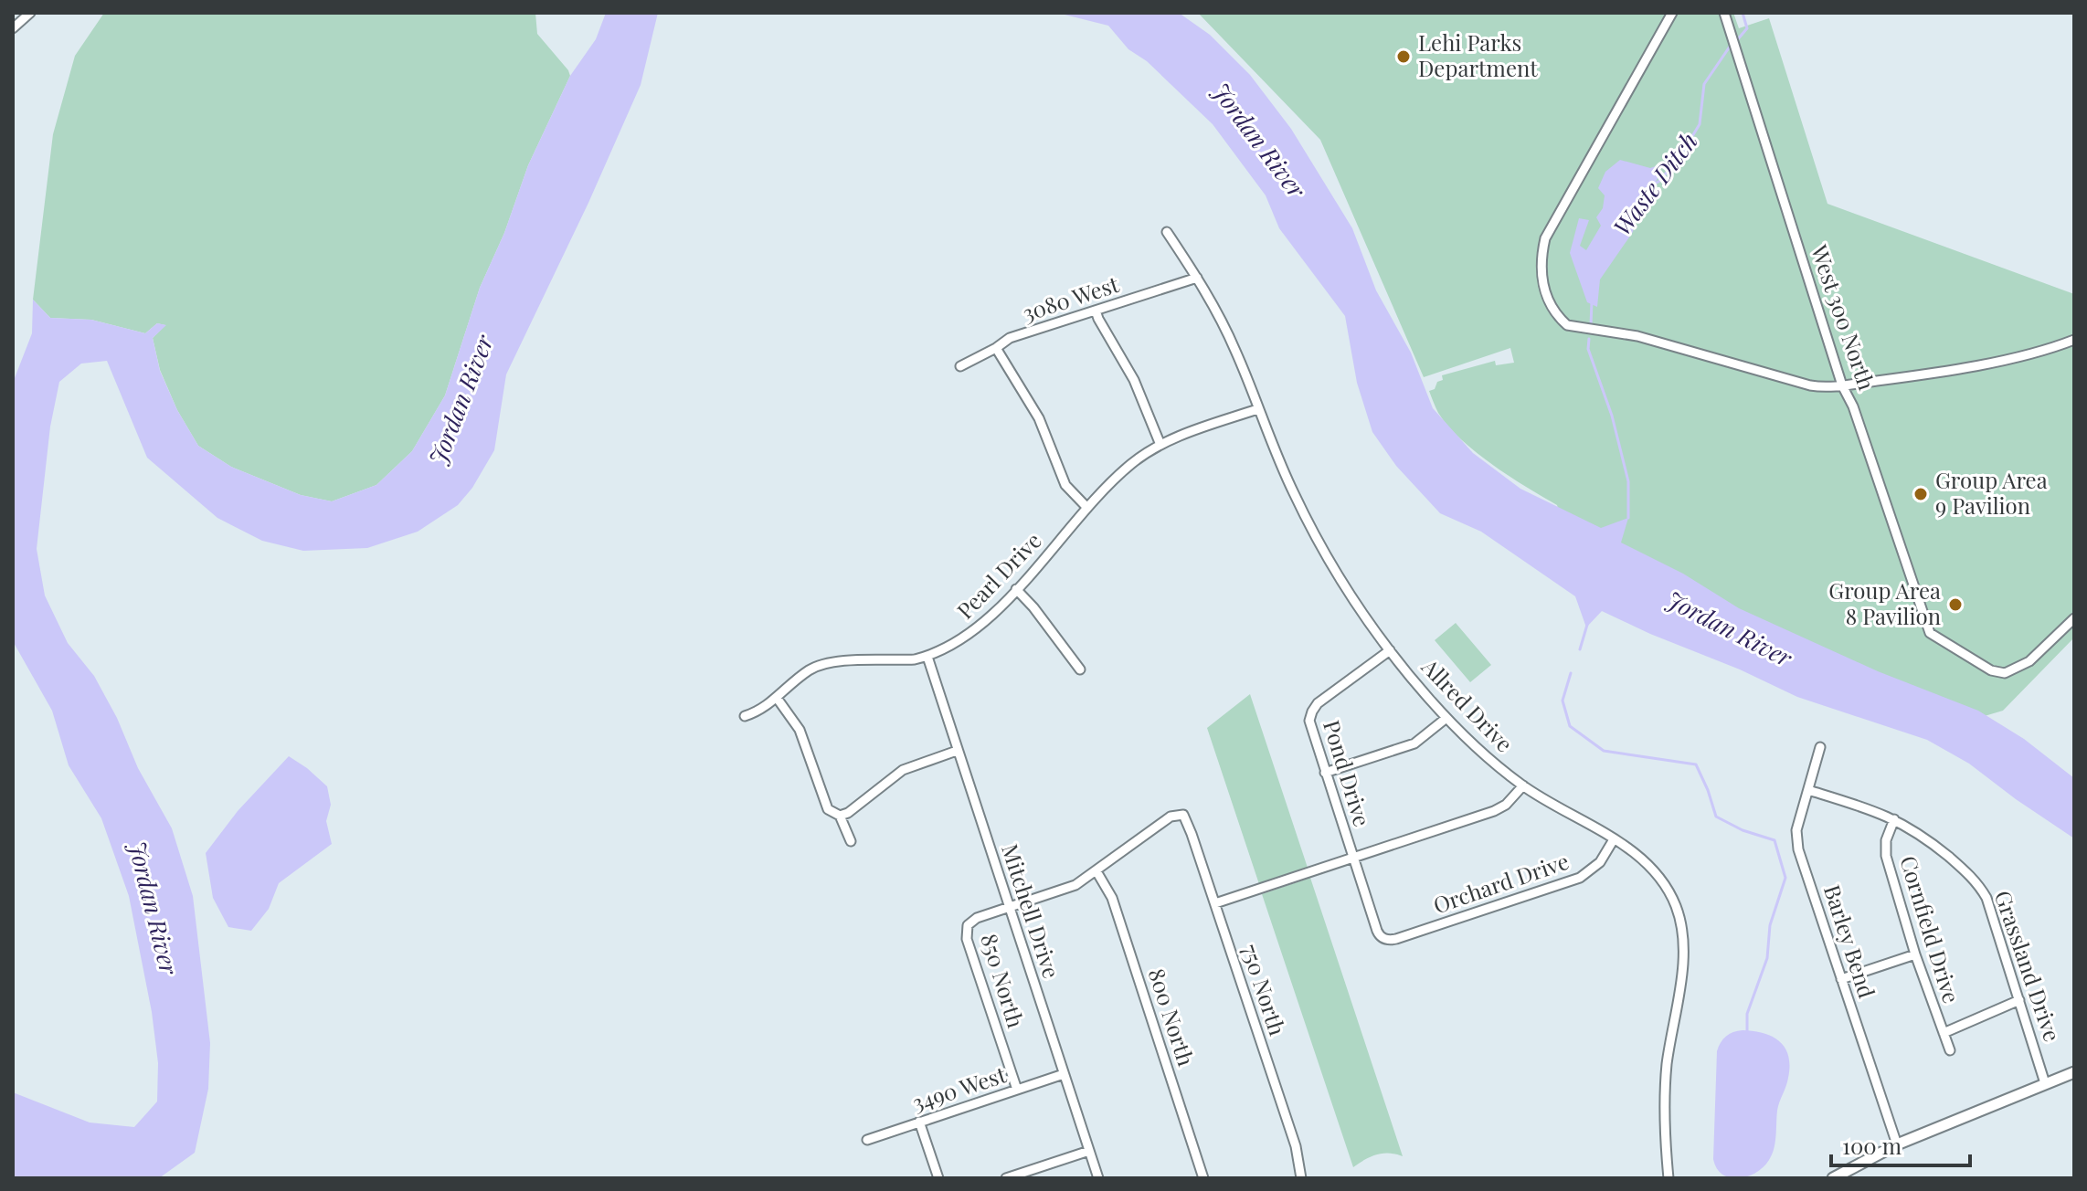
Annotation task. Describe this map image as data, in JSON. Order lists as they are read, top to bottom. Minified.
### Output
{"streets":{"street":["3080 West","West 300 North","Pearl Drive","Allred Drive","Pond Drive","Orchard Drive","Mitchell Drive","Cornfield Drive","Barley Bend","Grassland Drive","850 North","750 North","800 North","3490 West"]},"crossings":[["3080 West","Allred Drive"],["Pearl Drive","Allred Drive"],["Pearl Drive","Mitchell Drive"],["Allred Drive","Pond Drive"],["Allred Drive","Orchard Drive"],["Pond Drive","Orchard Drive"],["Mitchell Drive","850 North"],["Mitchell Drive","3490 West"],["Cornfield Drive","Grassland Drive"],["Barley Bend","Grassland Drive"],["850 North","3490 West"],["750 North","800 North"]],"water":["Jordan River","Waste Ditch"],"places":["Lehi Parks Department","Group Area 9 Pavilion","Group Area 8 Pavilion"],"scale_bar":"100 m"}
